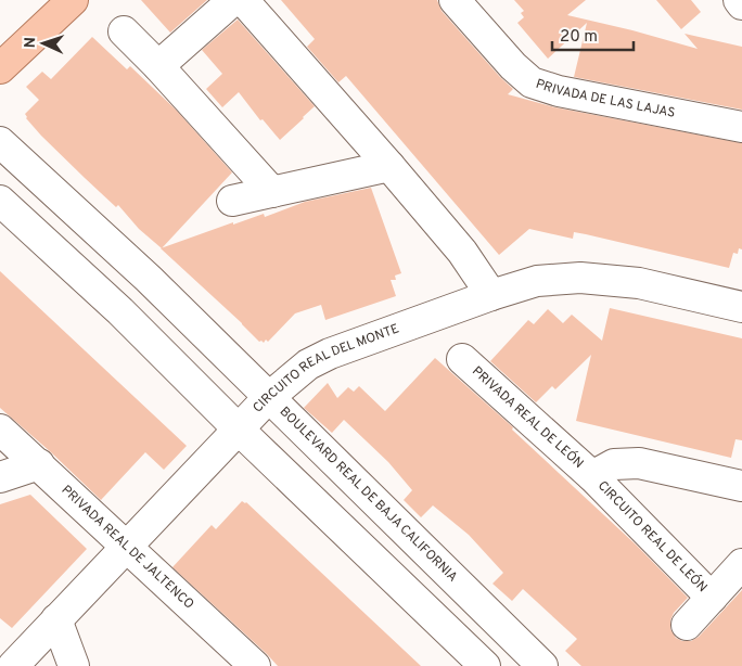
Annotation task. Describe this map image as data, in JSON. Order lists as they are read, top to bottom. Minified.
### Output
{"streets":{"street":["PRIVADA DE LAS LAJAS","CIRCUITO REAL DEL MONTE","PRIVADA REAL DE LEÓN","BOULEVARD REAL DE BAJA CALIFORNIA","CIRCUITO REAL DE LEÓN","PRIVADA REAL DE JALTENCO"]},"crossings":[["CIRCUITO REAL DEL MONTE","BOULEVARD REAL DE BAJA CALIFORNIA"],["CIRCUITO REAL DEL MONTE","PRIVADA REAL DE JALTENCO"],["PRIVADA REAL DE LEÓN","CIRCUITO REAL DE LEÓN"]],"scale_bar":"20 m","north":"left"}
